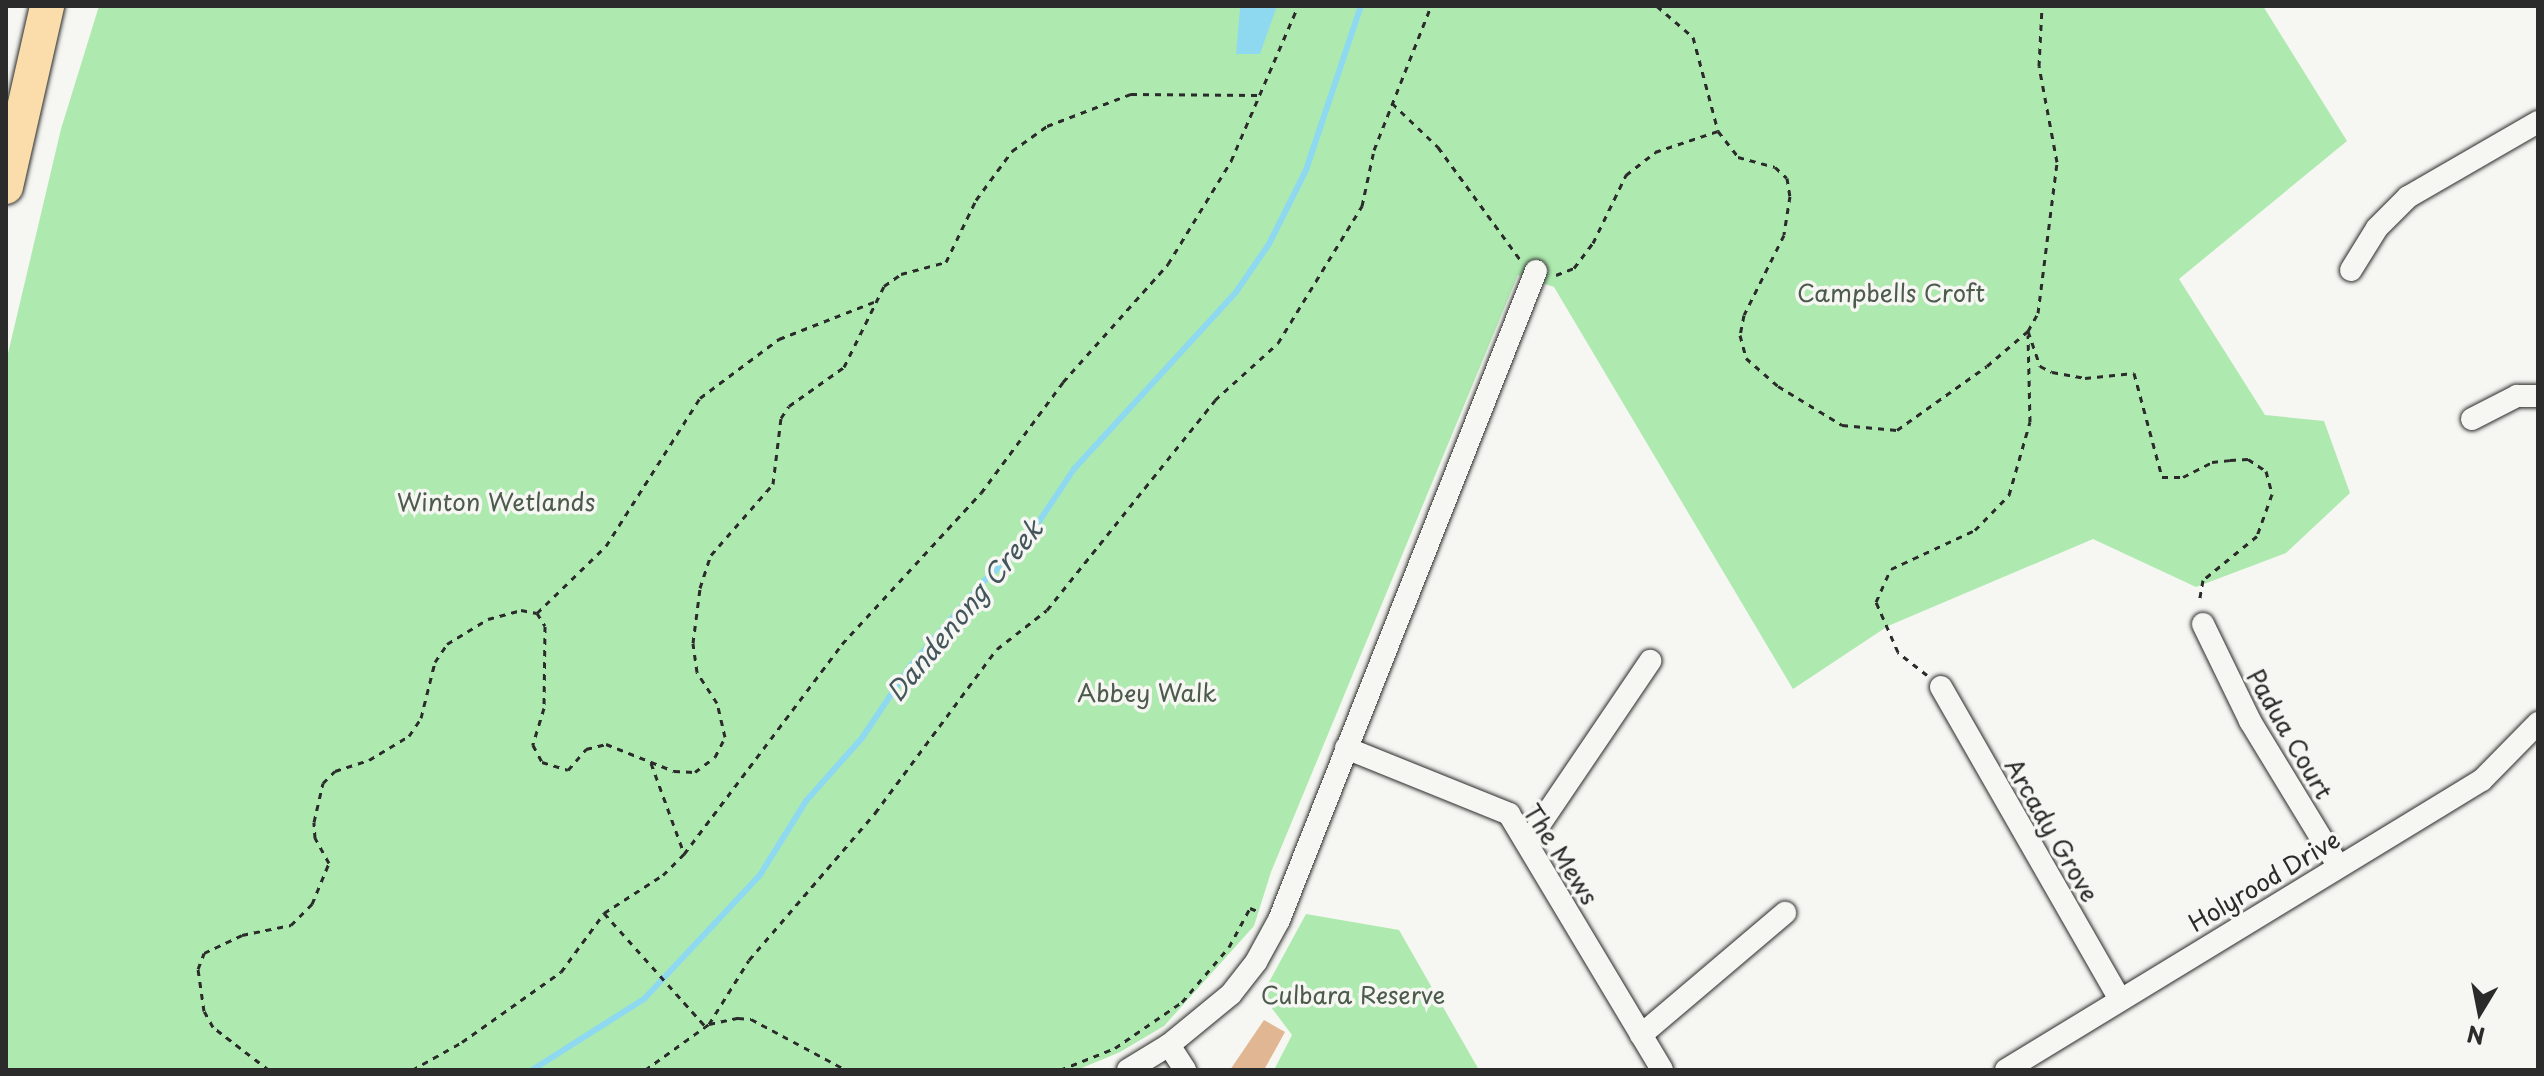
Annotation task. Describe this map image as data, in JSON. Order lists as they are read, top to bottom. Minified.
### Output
{"streets":{"street":["Padua Court","Arcady Grove","The Mews","Holyrood Drive"]},"crossings":[["Padua Court","Holyrood Drive"],["Arcady Grove","Holyrood Drive"]],"water":["Dandenong Creek"],"parks":["Campbells Croft","Winton Wetlands","Abbey Walk","Culbara Reserve"],"north":"bottom"}
